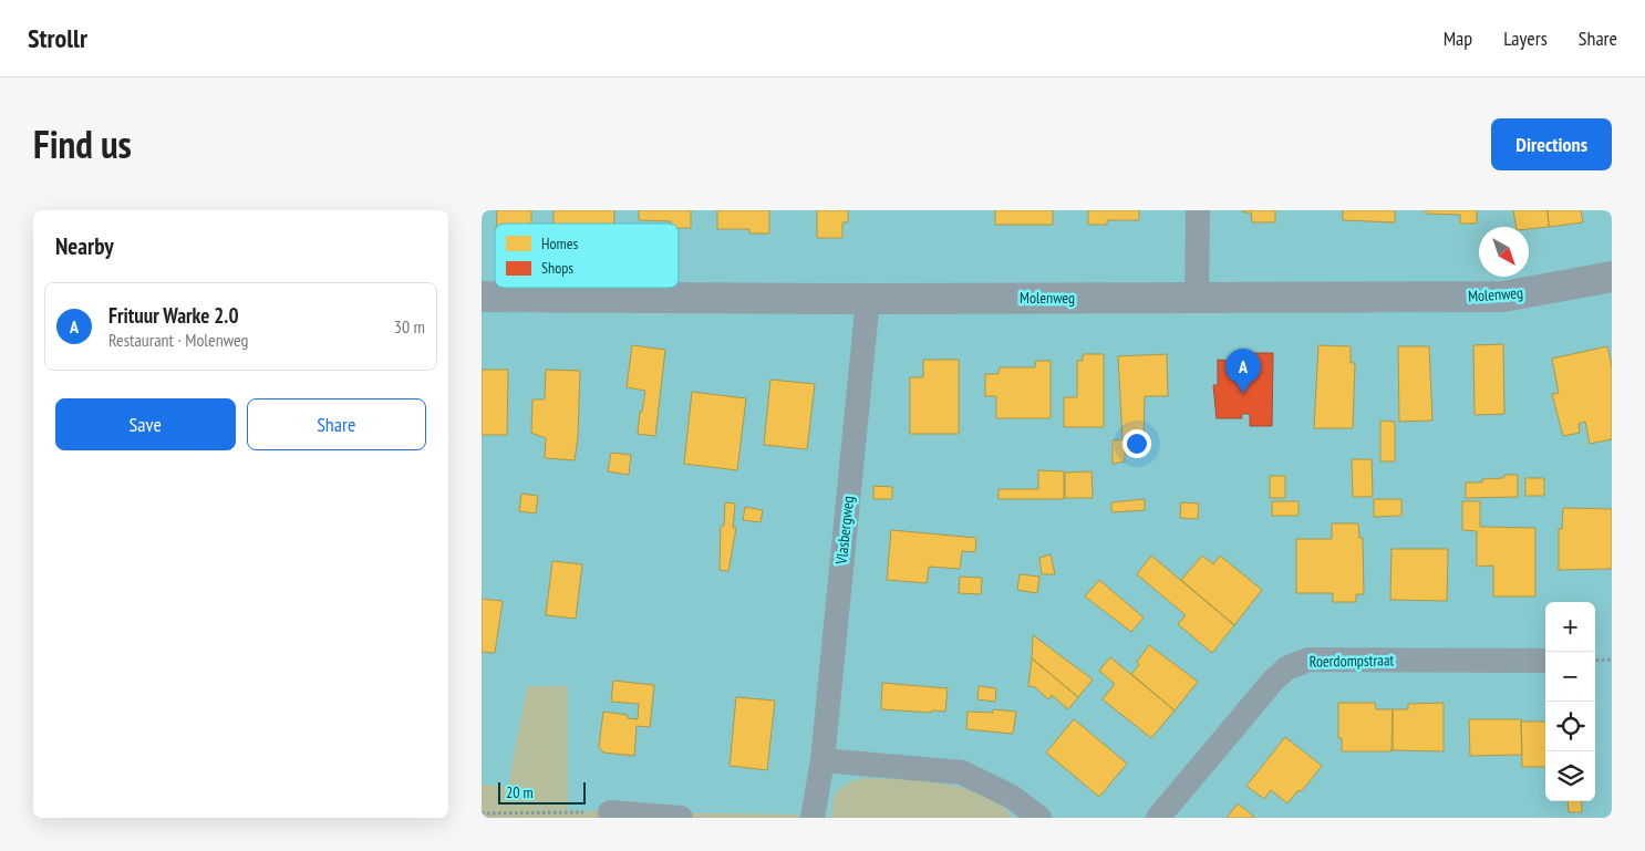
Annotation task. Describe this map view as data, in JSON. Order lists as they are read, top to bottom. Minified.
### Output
{"streets":{"street":["Molenweg","Vlasbergweg","Roerdompstraat"]},"crossings":[["Molenweg","Vlasbergweg"]],"legend":["Homes","Shops"],"scale_bar":"20 m","north":"bottom right","page":{"header":"Strollr","nav":["Map","Layers","Share"],"title":"Find us","buttons":["Directions",["Save","Share"]],"heading":"Nearby","list":[{"mark":"A","name":"Frituur Warke 2.0","note":"Restaurant · Molenweg","value":"30 m"}],"pins":"A","map_buttons":["+","−"],"scale":"20 m"}}
